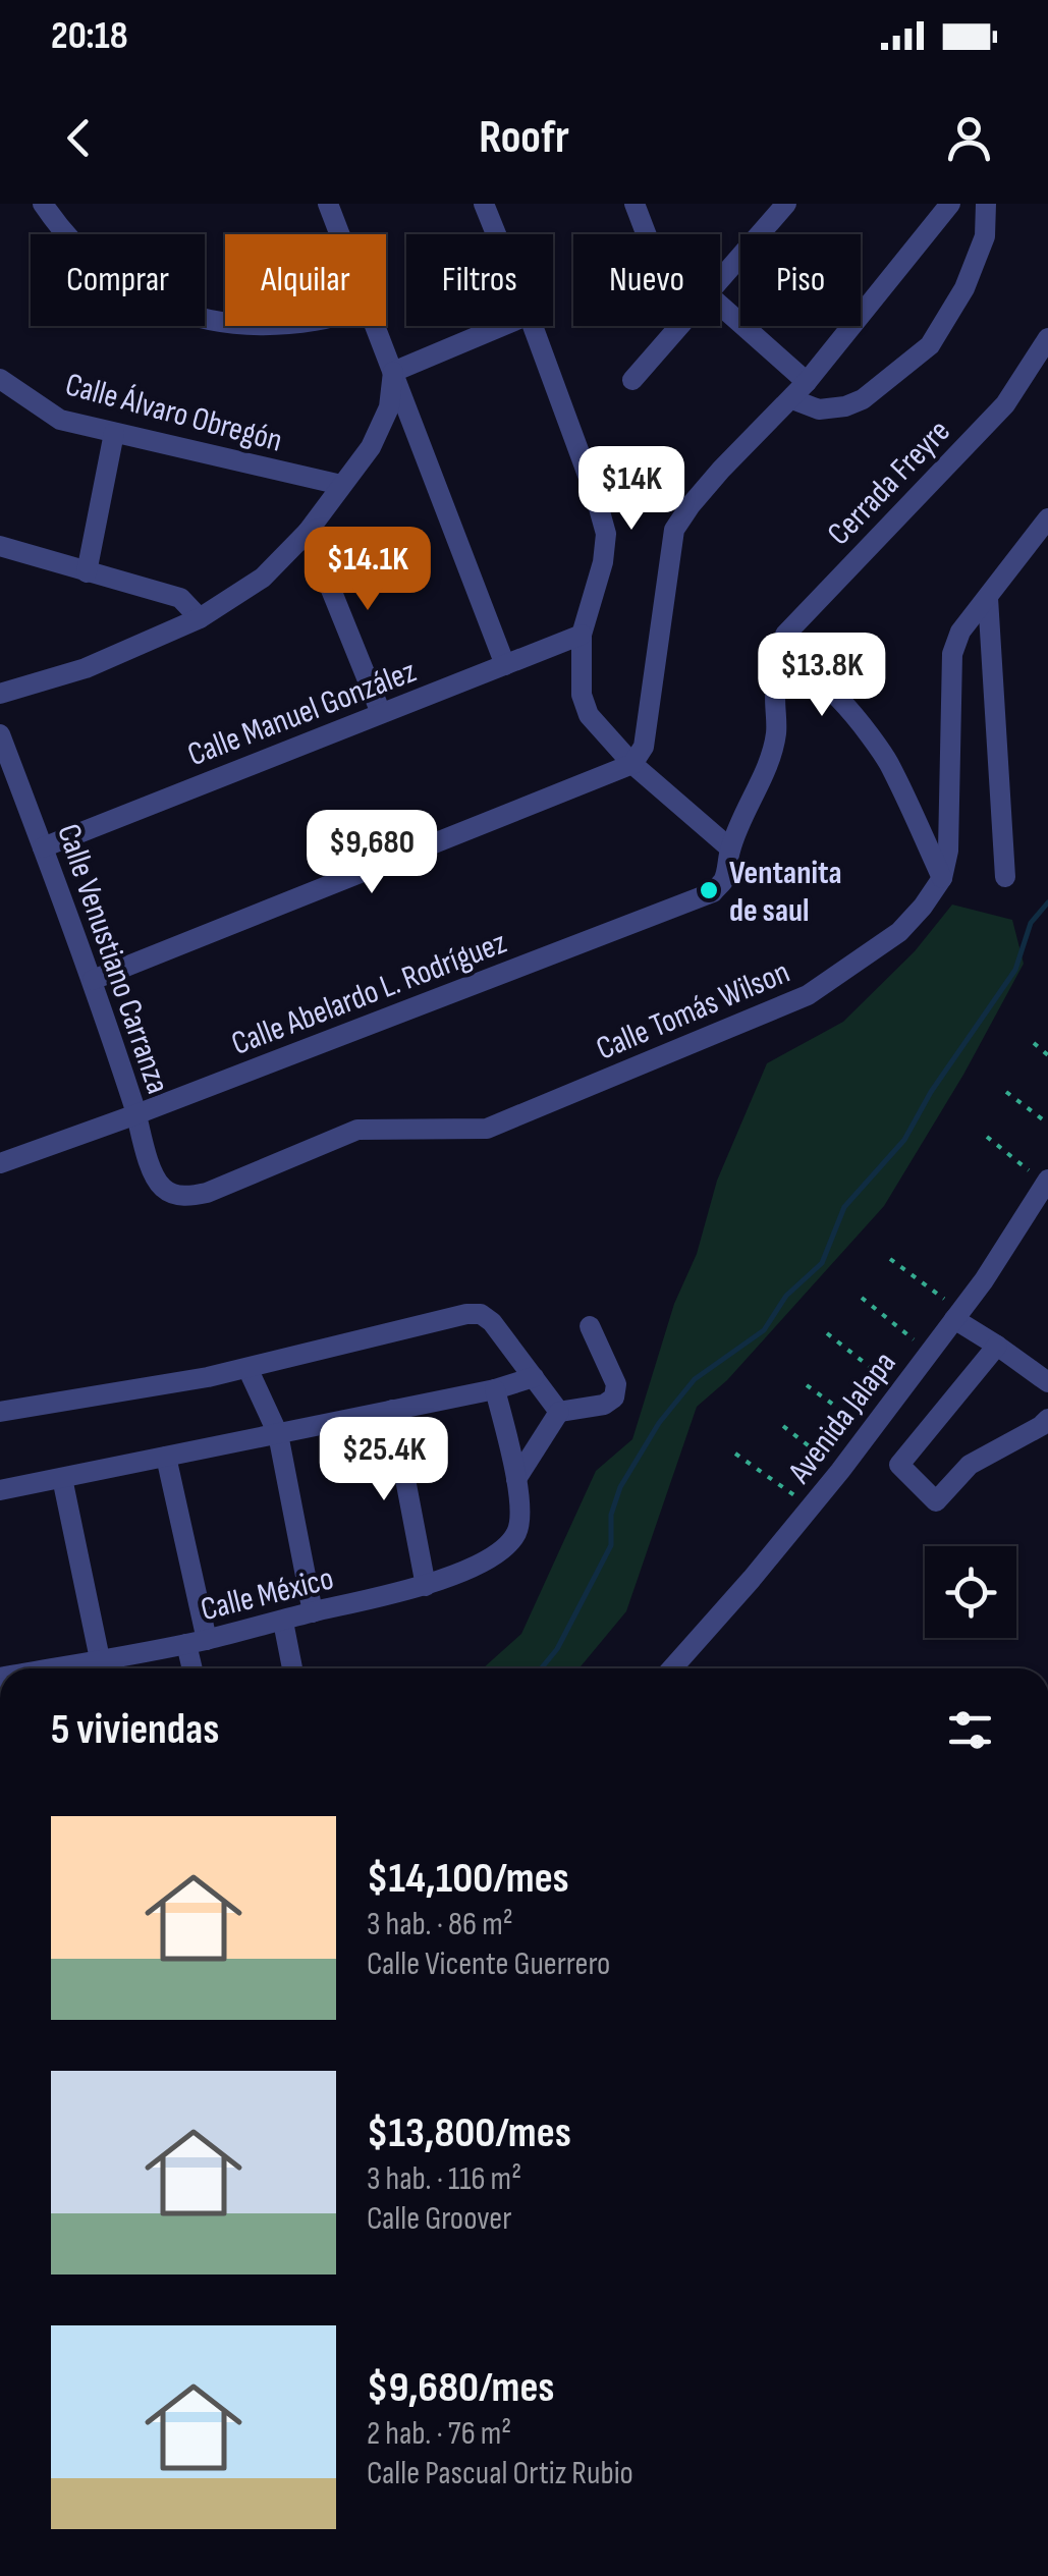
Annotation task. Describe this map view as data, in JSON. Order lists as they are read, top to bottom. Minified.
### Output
{"streets":{"street":["Calle Álvaro Obregón","Cerrada Freyre","Calle Manuel González","Calle Venustiano Carranza","Calle Abelardo L. Rodríguez","Calle Tomás Wilson","Avenida Jalapa","Calle México"]},"crossings":[["Cerrada Freyre","Calle Abelardo L. Rodríguez"],["Calle Manuel González","Calle Venustiano Carranza"],["Calle Venustiano Carranza","Calle Abelardo L. Rodríguez"],["Calle Venustiano Carranza","Calle Tomás Wilson"]],"places":["Ventanita de saul"],"page":{"status":"20:18","header":"Roofr","chip":["Comprar","Alquilar","Filtros","Nuevo","Piso"],"price":["$14K","$14.1K","$13.8K","$9,680","$25.4K"],"heading":"5 viviendas","list":[{"name":"$14,100/mes","note":"3 hab. · 86 m² · Calle Vicente Guerrero"},{"name":"$13,800/mes","note":"3 hab. · 116 m² · Calle Groover"},{"name":"$9,680/mes","note":"2 hab. · 76 m² · Calle Pascual Ortiz Rubio"}]}}
